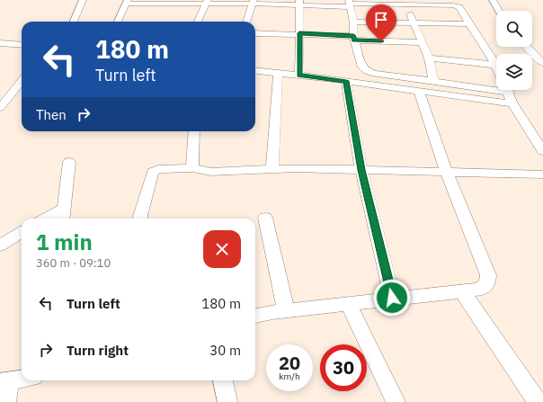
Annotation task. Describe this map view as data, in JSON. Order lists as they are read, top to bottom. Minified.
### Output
{"page":{"turn":["180 m","Turn left"],"then":"Then","heading":["1 min","360 m · 09:10"],"list":[{"name":"Turn left","value":"180 m"},{"name":"Turn right","value":"30 m"}],"speed":"20 km/h","limit":"30"}}
